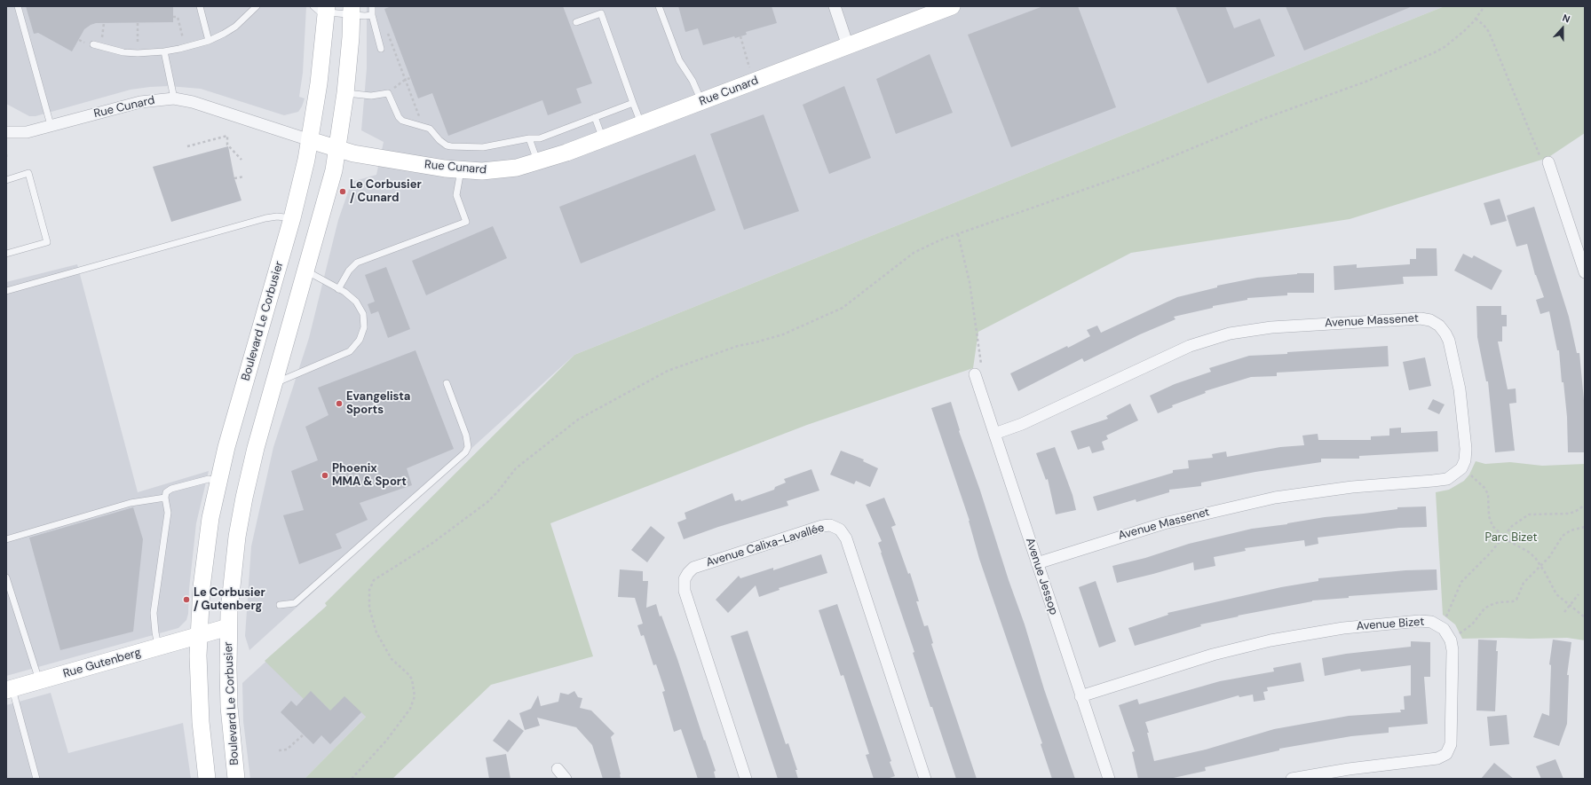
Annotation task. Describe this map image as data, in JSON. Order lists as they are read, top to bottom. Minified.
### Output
{"streets":{"street":["Rue Cunard","Boulevard Le Corbusier","Avenue Massenet","Avenue Calixa-Lavallée","Avenue Jessop","Avenue Bizet","Rue Gutenberg"]},"crossings":[["Rue Cunard","Boulevard Le Corbusier"],["Boulevard Le Corbusier","Rue Gutenberg"],["Avenue Massenet","Avenue Jessop"],["Avenue Jessop","Avenue Bizet"]],"parks":["Parc Bizet"],"places":["Le Corbusier / Cunard","Evangelista Sports","Phoenix MMA & Sport","Le Corbusier / Gutenberg"],"north":"top"}
